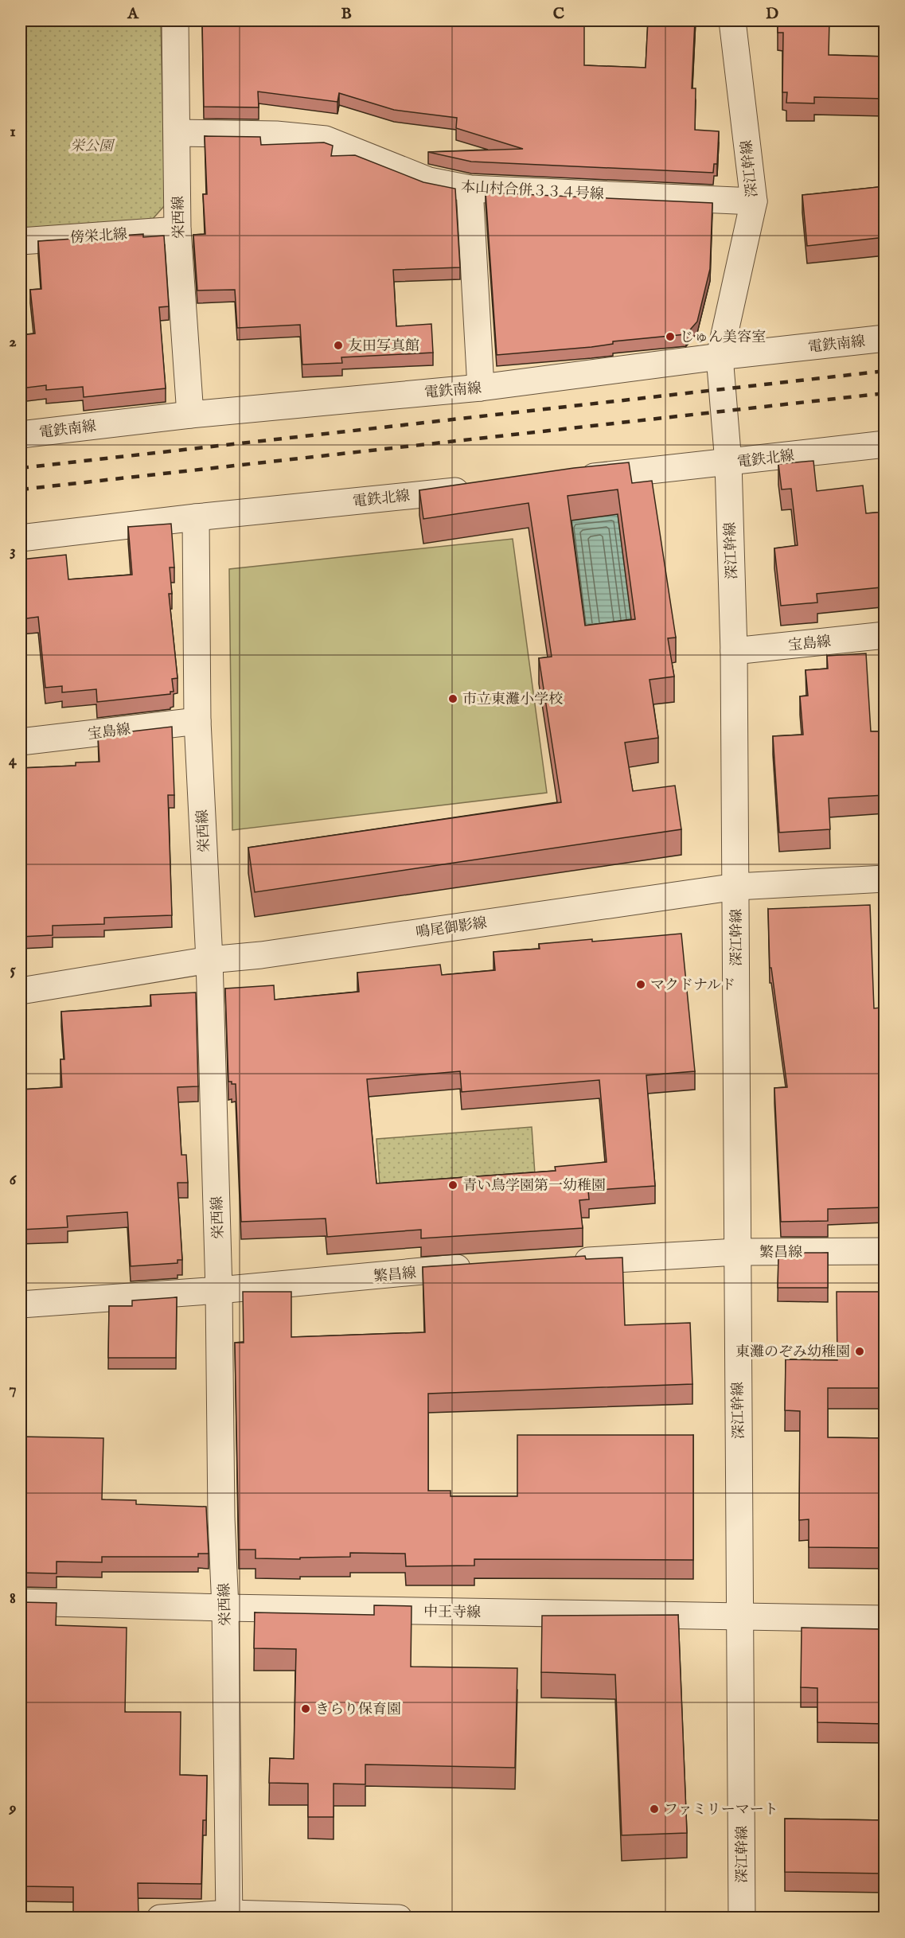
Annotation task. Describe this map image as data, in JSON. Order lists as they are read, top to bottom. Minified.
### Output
{"streets":{"street":["深江幹線","本山村合併３３４号線","栄西線","傍栄北線","電鉄南線","電鉄北線","宝島線","鳴尾御影線","繁昌線","中王寺線"]},"crossings":[["深江幹線","本山村合併３３４号線"],["深江幹線","電鉄南線"],["深江幹線","電鉄北線"],["深江幹線","宝島線"],["深江幹線","鳴尾御影線"],["深江幹線","繁昌線"],["深江幹線","中王寺線"],["本山村合併３３４号線","栄西線"],["栄西線","傍栄北線"],["栄西線","電鉄南線"],["栄西線","電鉄北線"],["栄西線","宝島線"],["栄西線","鳴尾御影線"],["栄西線","繁昌線"],["栄西線","中王寺線"]],"parks":["栄公園"],"places":["じゅん美容室","友田写真館","市立東灘小学校","マクドナルド","青い鳥学園第一幼稚園","東灘のぞみ幼稚園","きらり保育園","ファミリーマート"],"grid":{"columns":["A","B","C","D"],"rows":["1","2","3","4","5","6","7","8","9"]}}
